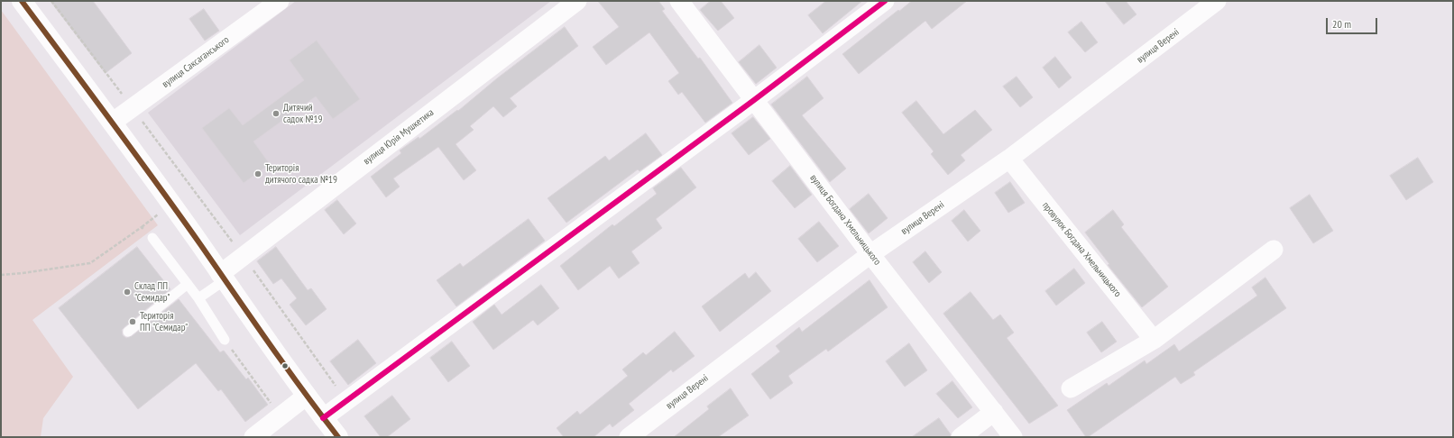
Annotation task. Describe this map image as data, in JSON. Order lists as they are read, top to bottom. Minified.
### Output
{"streets":{"street":["вулиця Верені","вулиця Саксаганського","вулиця Юрія Мушкетика","вулиця Богдана Хмельницького","провулок Богдана Хмельницького"]},"crossings":[["вулиця Верені","вулиця Богдана Хмельницького"],["вулиця Верені","провулок Богдана Хмельницького"]],"places":["Дитячий садок №19","Територія дитячого садка №19","Склад ПП \"Семидар\"","Територія ПП \"Семидар\""],"scale_bar":"20 m"}
